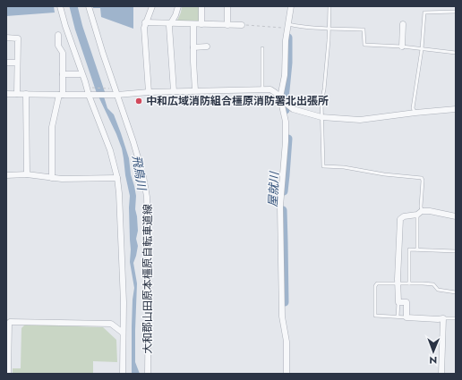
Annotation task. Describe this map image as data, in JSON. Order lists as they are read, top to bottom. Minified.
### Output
{"streets":{"street":["大和郡山田原本橿原自転車道線"]},"water":["飛鳥川","屋就川"],"places":["中和広域消防組合橿原消防署北出張所"],"north":"bottom"}
